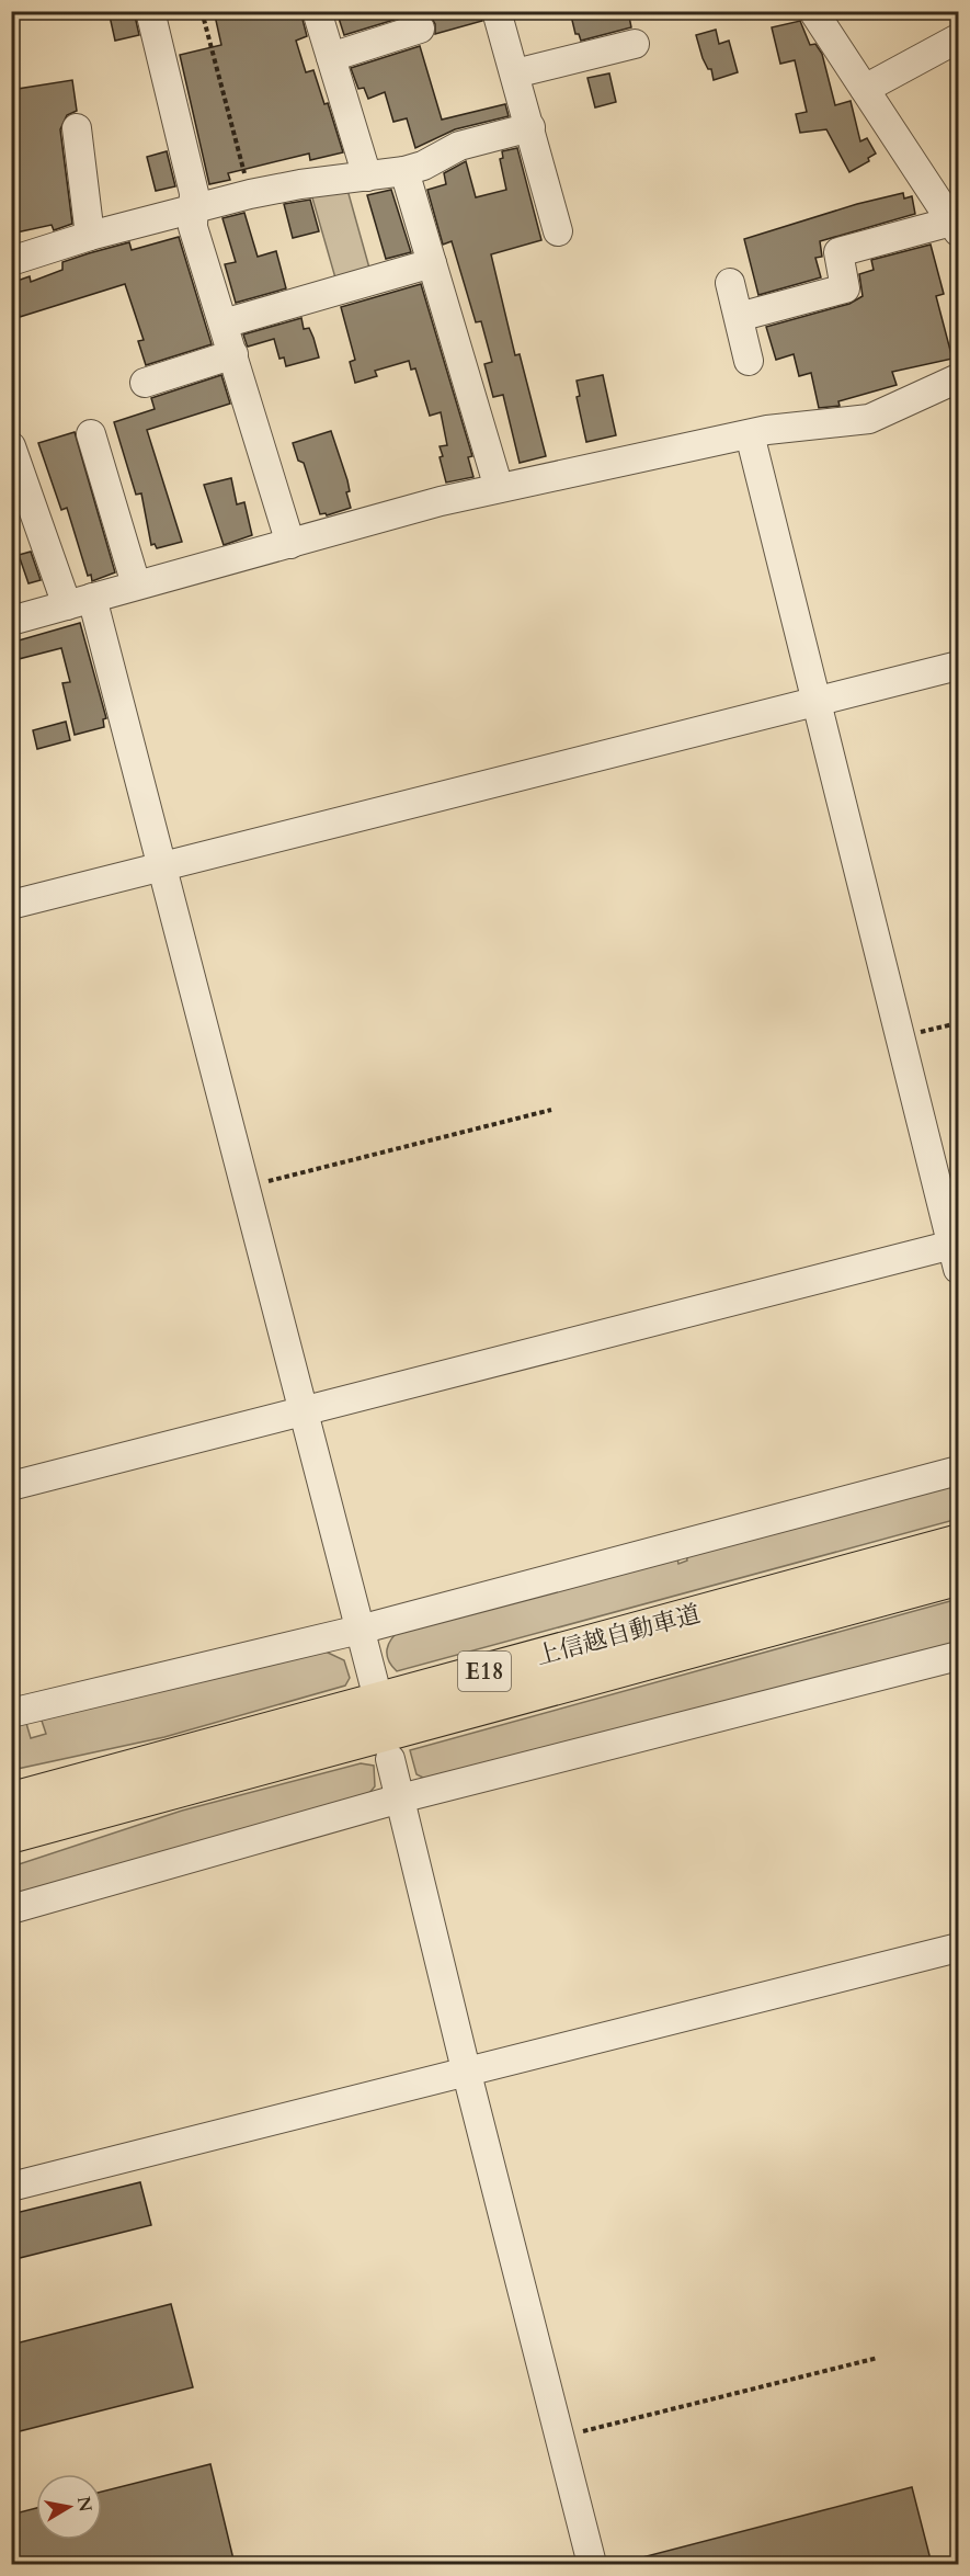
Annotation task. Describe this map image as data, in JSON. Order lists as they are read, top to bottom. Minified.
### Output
{"streets":{"highway":["上信越自動車道","E18"]},"north":"right"}
